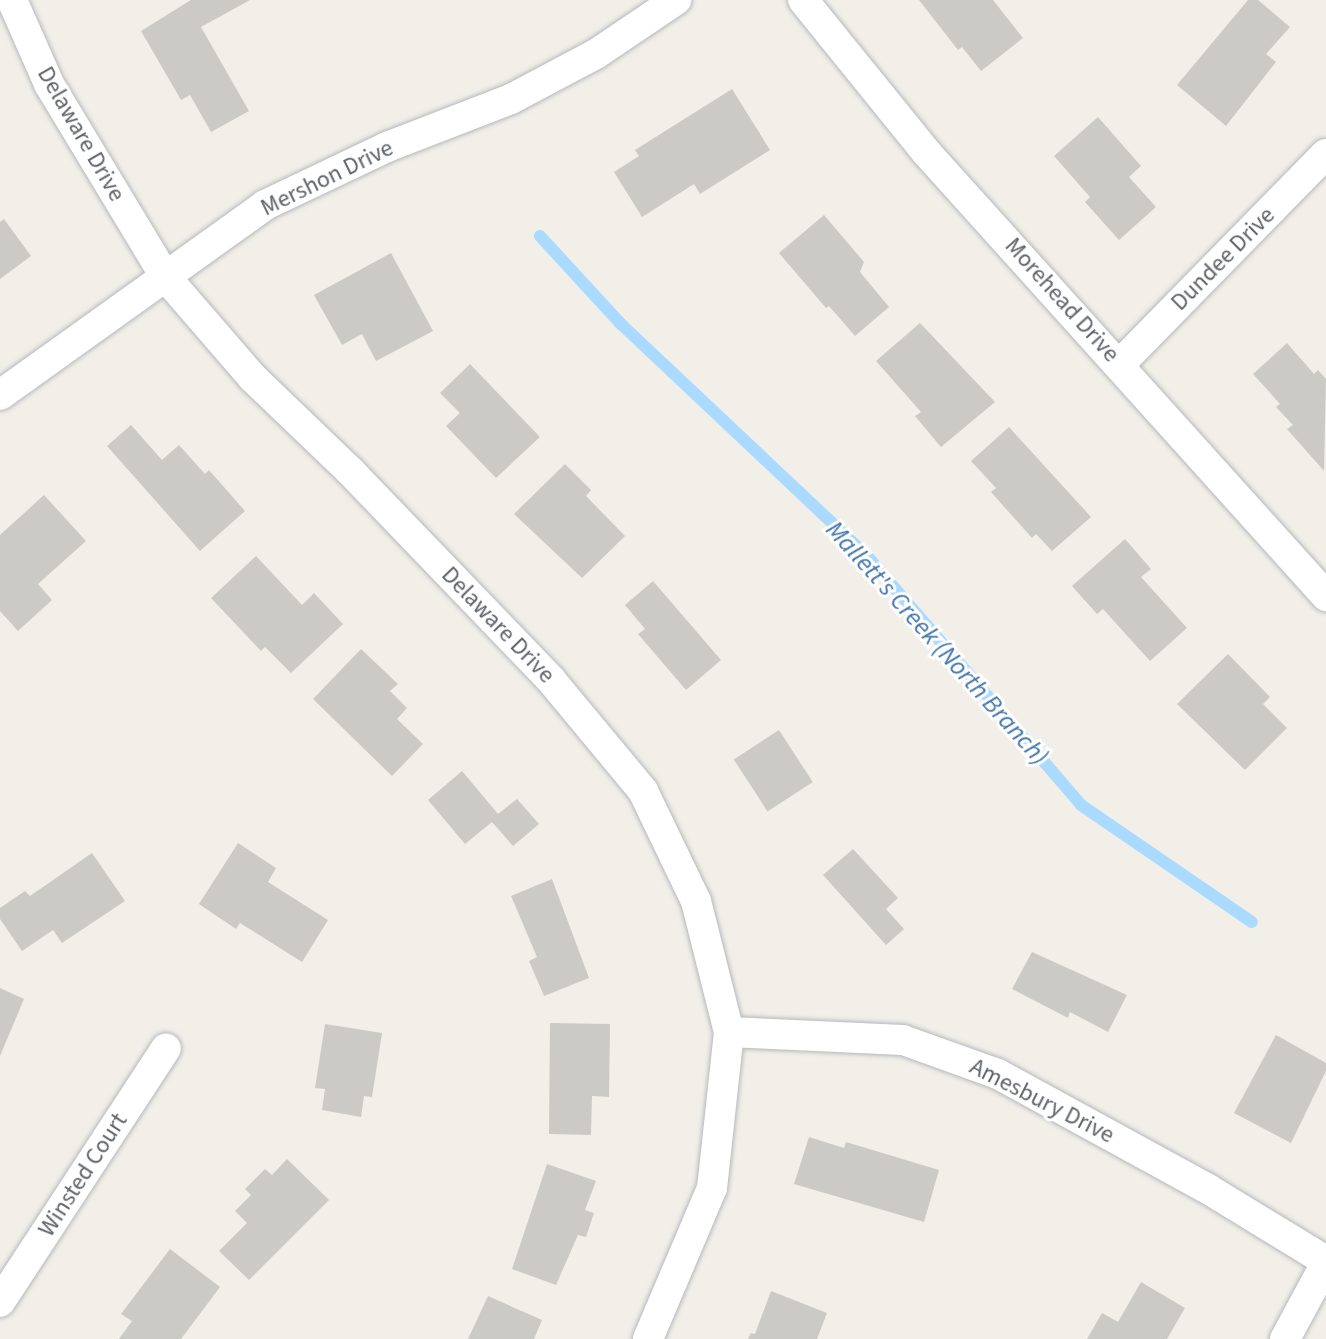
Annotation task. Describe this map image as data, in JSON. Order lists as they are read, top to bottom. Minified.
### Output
{"streets":{"street":["Delaware Drive","Mershon Drive","Dundee Drive","Morehead Drive","Amesbury Drive","Winsted Court"]},"crossings":[["Delaware Drive","Mershon Drive"],["Delaware Drive","Amesbury Drive"],["Dundee Drive","Morehead Drive"]],"water":["Mallett's Creek (North Branch)"]}
